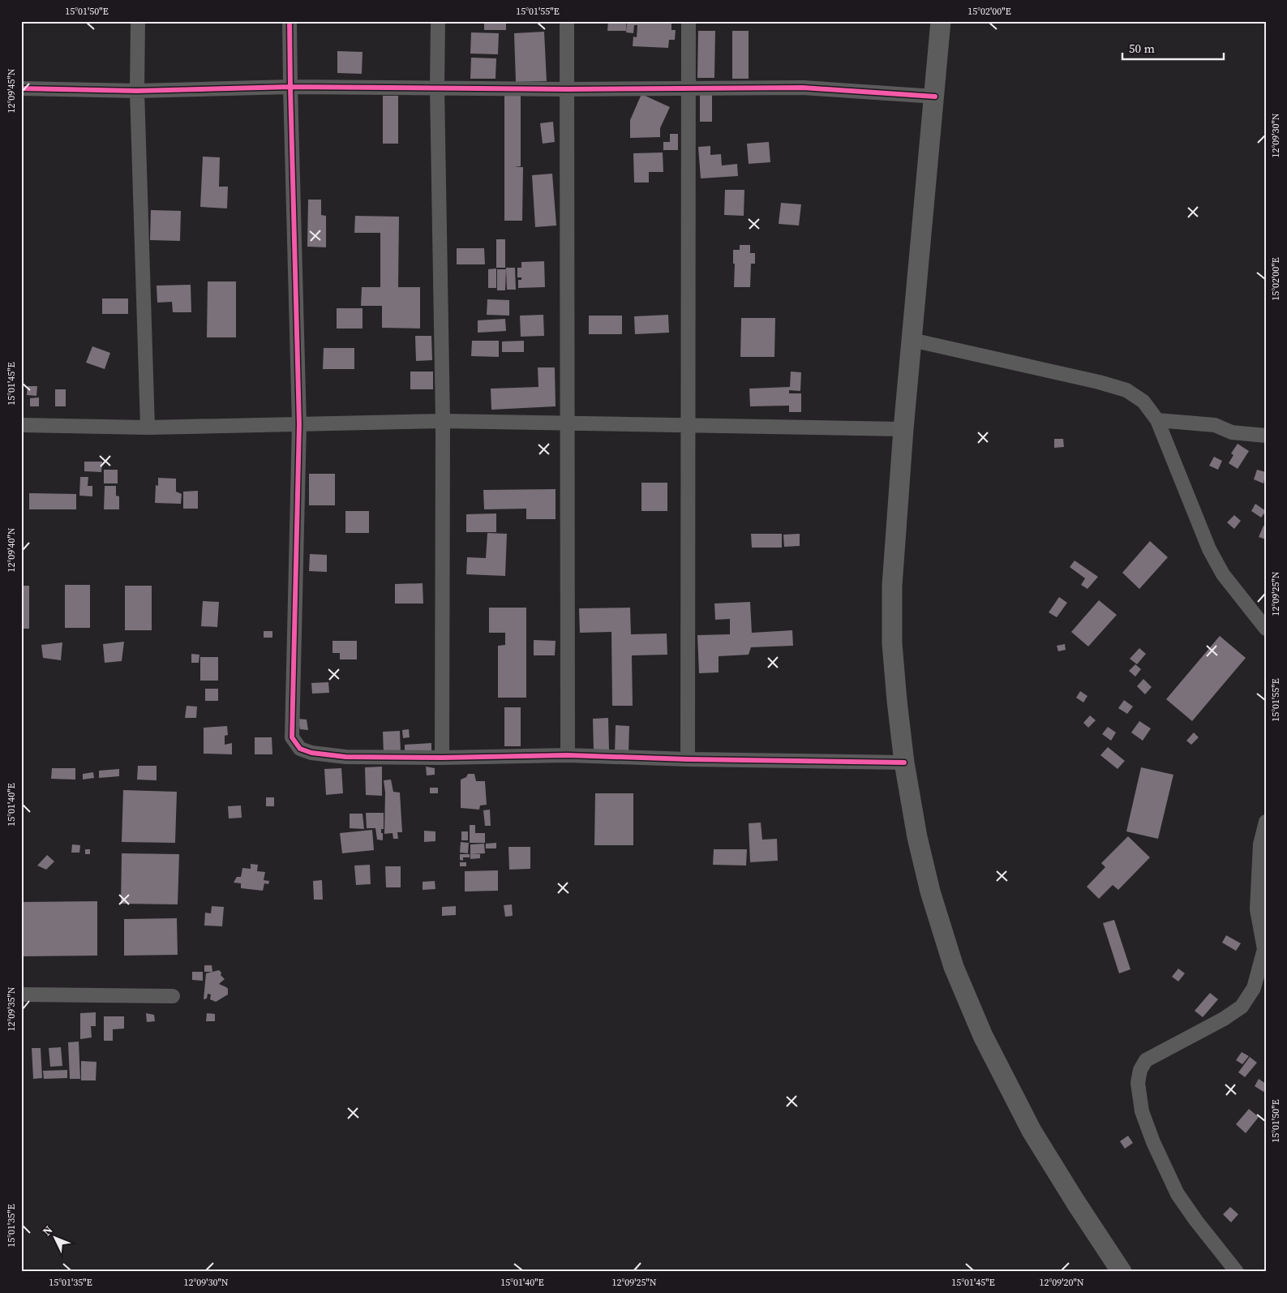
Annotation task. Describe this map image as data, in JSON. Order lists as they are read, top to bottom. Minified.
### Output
{"scale_bar":"50 m","north":"top left","coordinates":["15°01'50\"E","15°01'55\"E","15°02'00\"E","12°09'45\"N","12°09'30\"N","15°01'45\"E","12°09'40\"N","12°09'25\"N","15°01'40\"E","12°09'35\"N","15°01'35\"E","12°09'20\"N"]}
